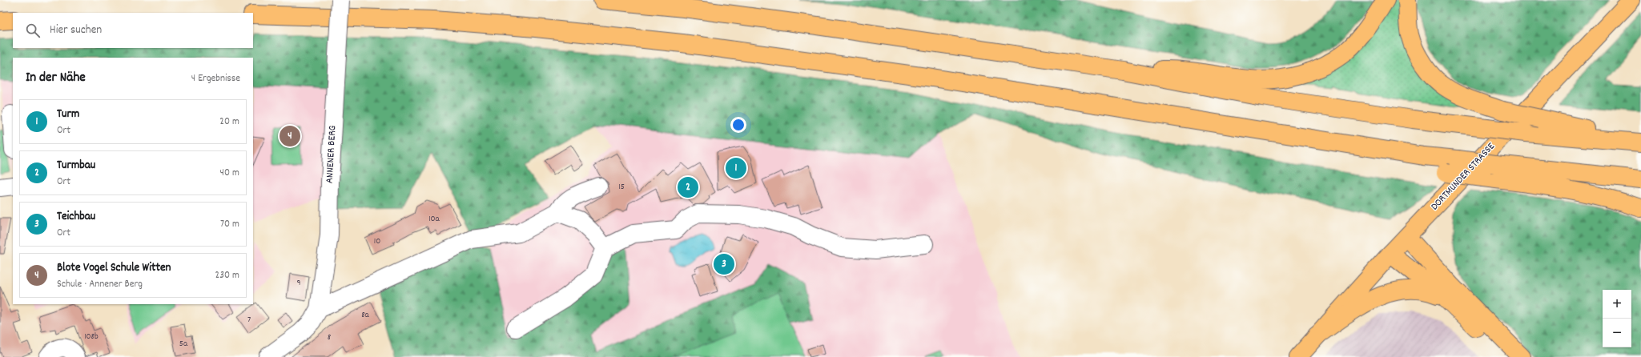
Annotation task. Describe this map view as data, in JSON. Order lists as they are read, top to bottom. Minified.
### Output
{"streets":{"main road":["DORTMUNDER STRASSE"],"street":["ANNENER BERG"]},"house_numbers":["15","10a","10","9","8a","7","108b","8","5a"],"page":{"search":"Hier suchen","heading":["In der Nähe","4 Ergebnisse"],"list":[{"mark":"1","name":"Turm","note":"Ort","value":"20 m"},{"mark":"2","name":"Turmbau","note":"Ort","value":"40 m"},{"mark":"3","name":"Teichbau","note":"Ort","value":"70 m"},{"mark":"4","name":"Blote Vogel Schule Witten","note":"Schule · Annener Berg","value":"230 m"}],"pins":["4","1","2","3"],"map_buttons":["+","−"]}}
